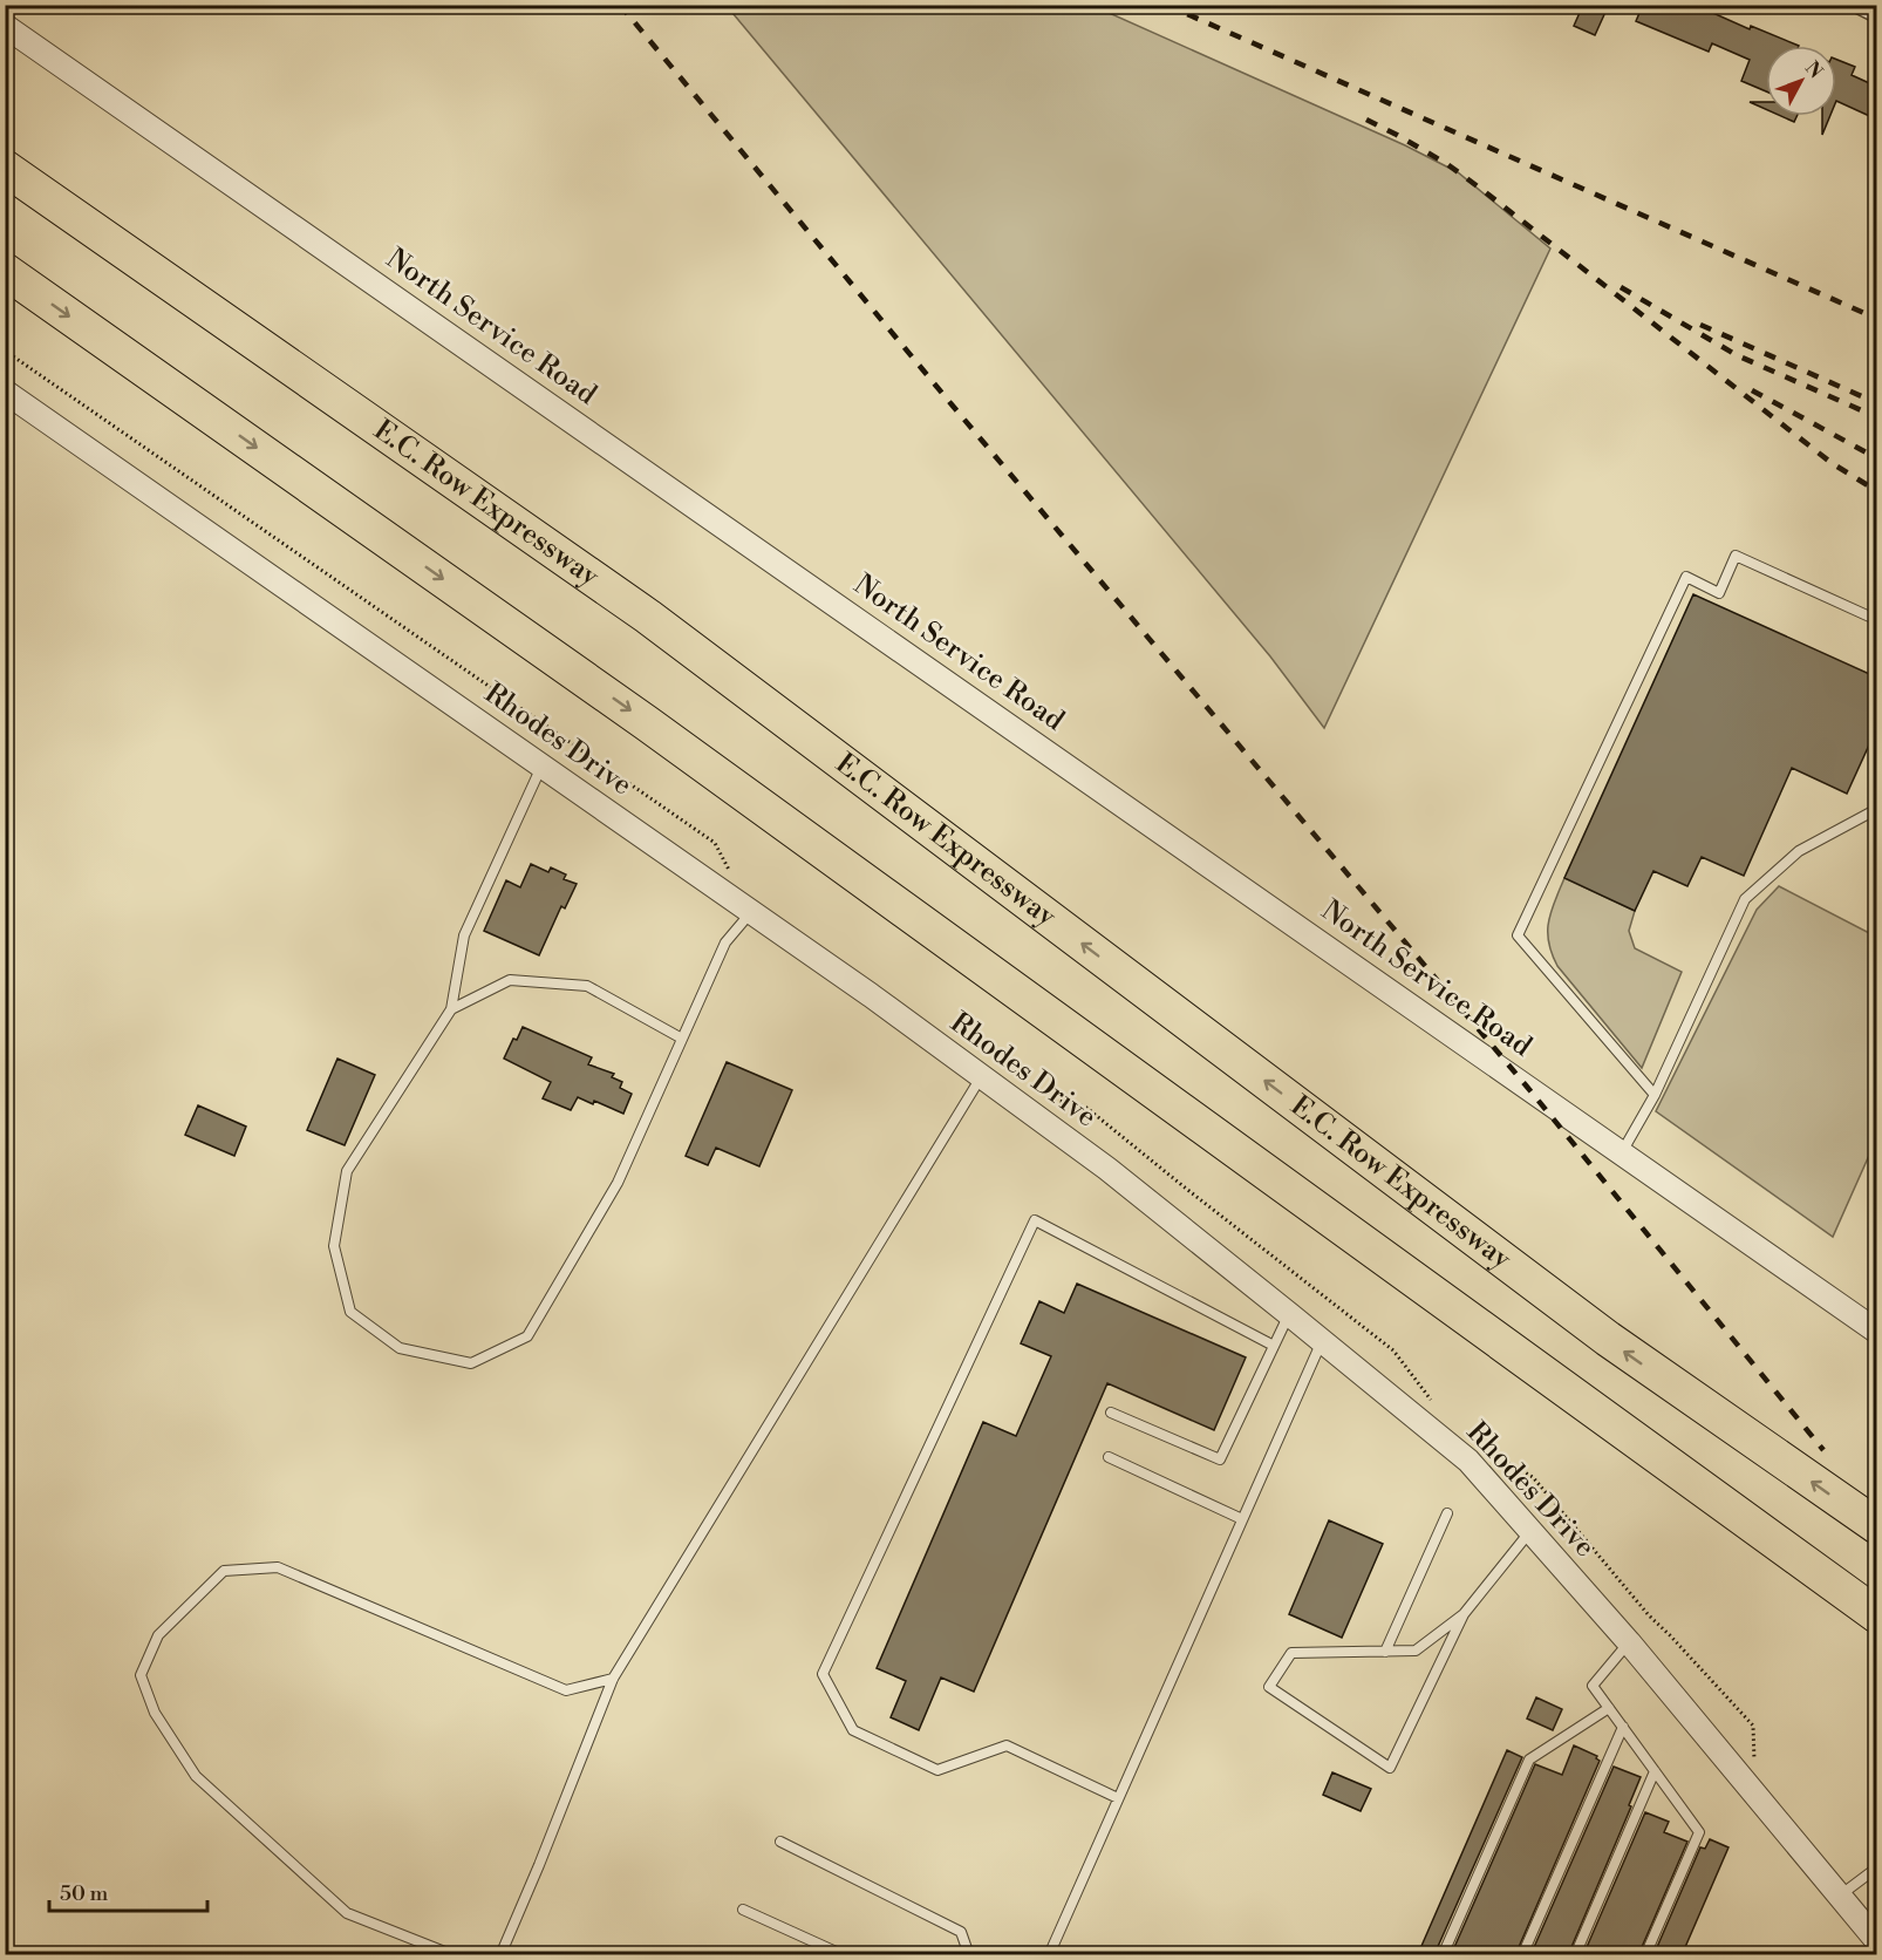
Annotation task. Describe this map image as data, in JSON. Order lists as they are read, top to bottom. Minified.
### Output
{"streets":{"highway":["E.C. Row Expressway"],"street":["North Service Road","Rhodes Drive"]},"scale_bar":"50 m","north":"top right"}
